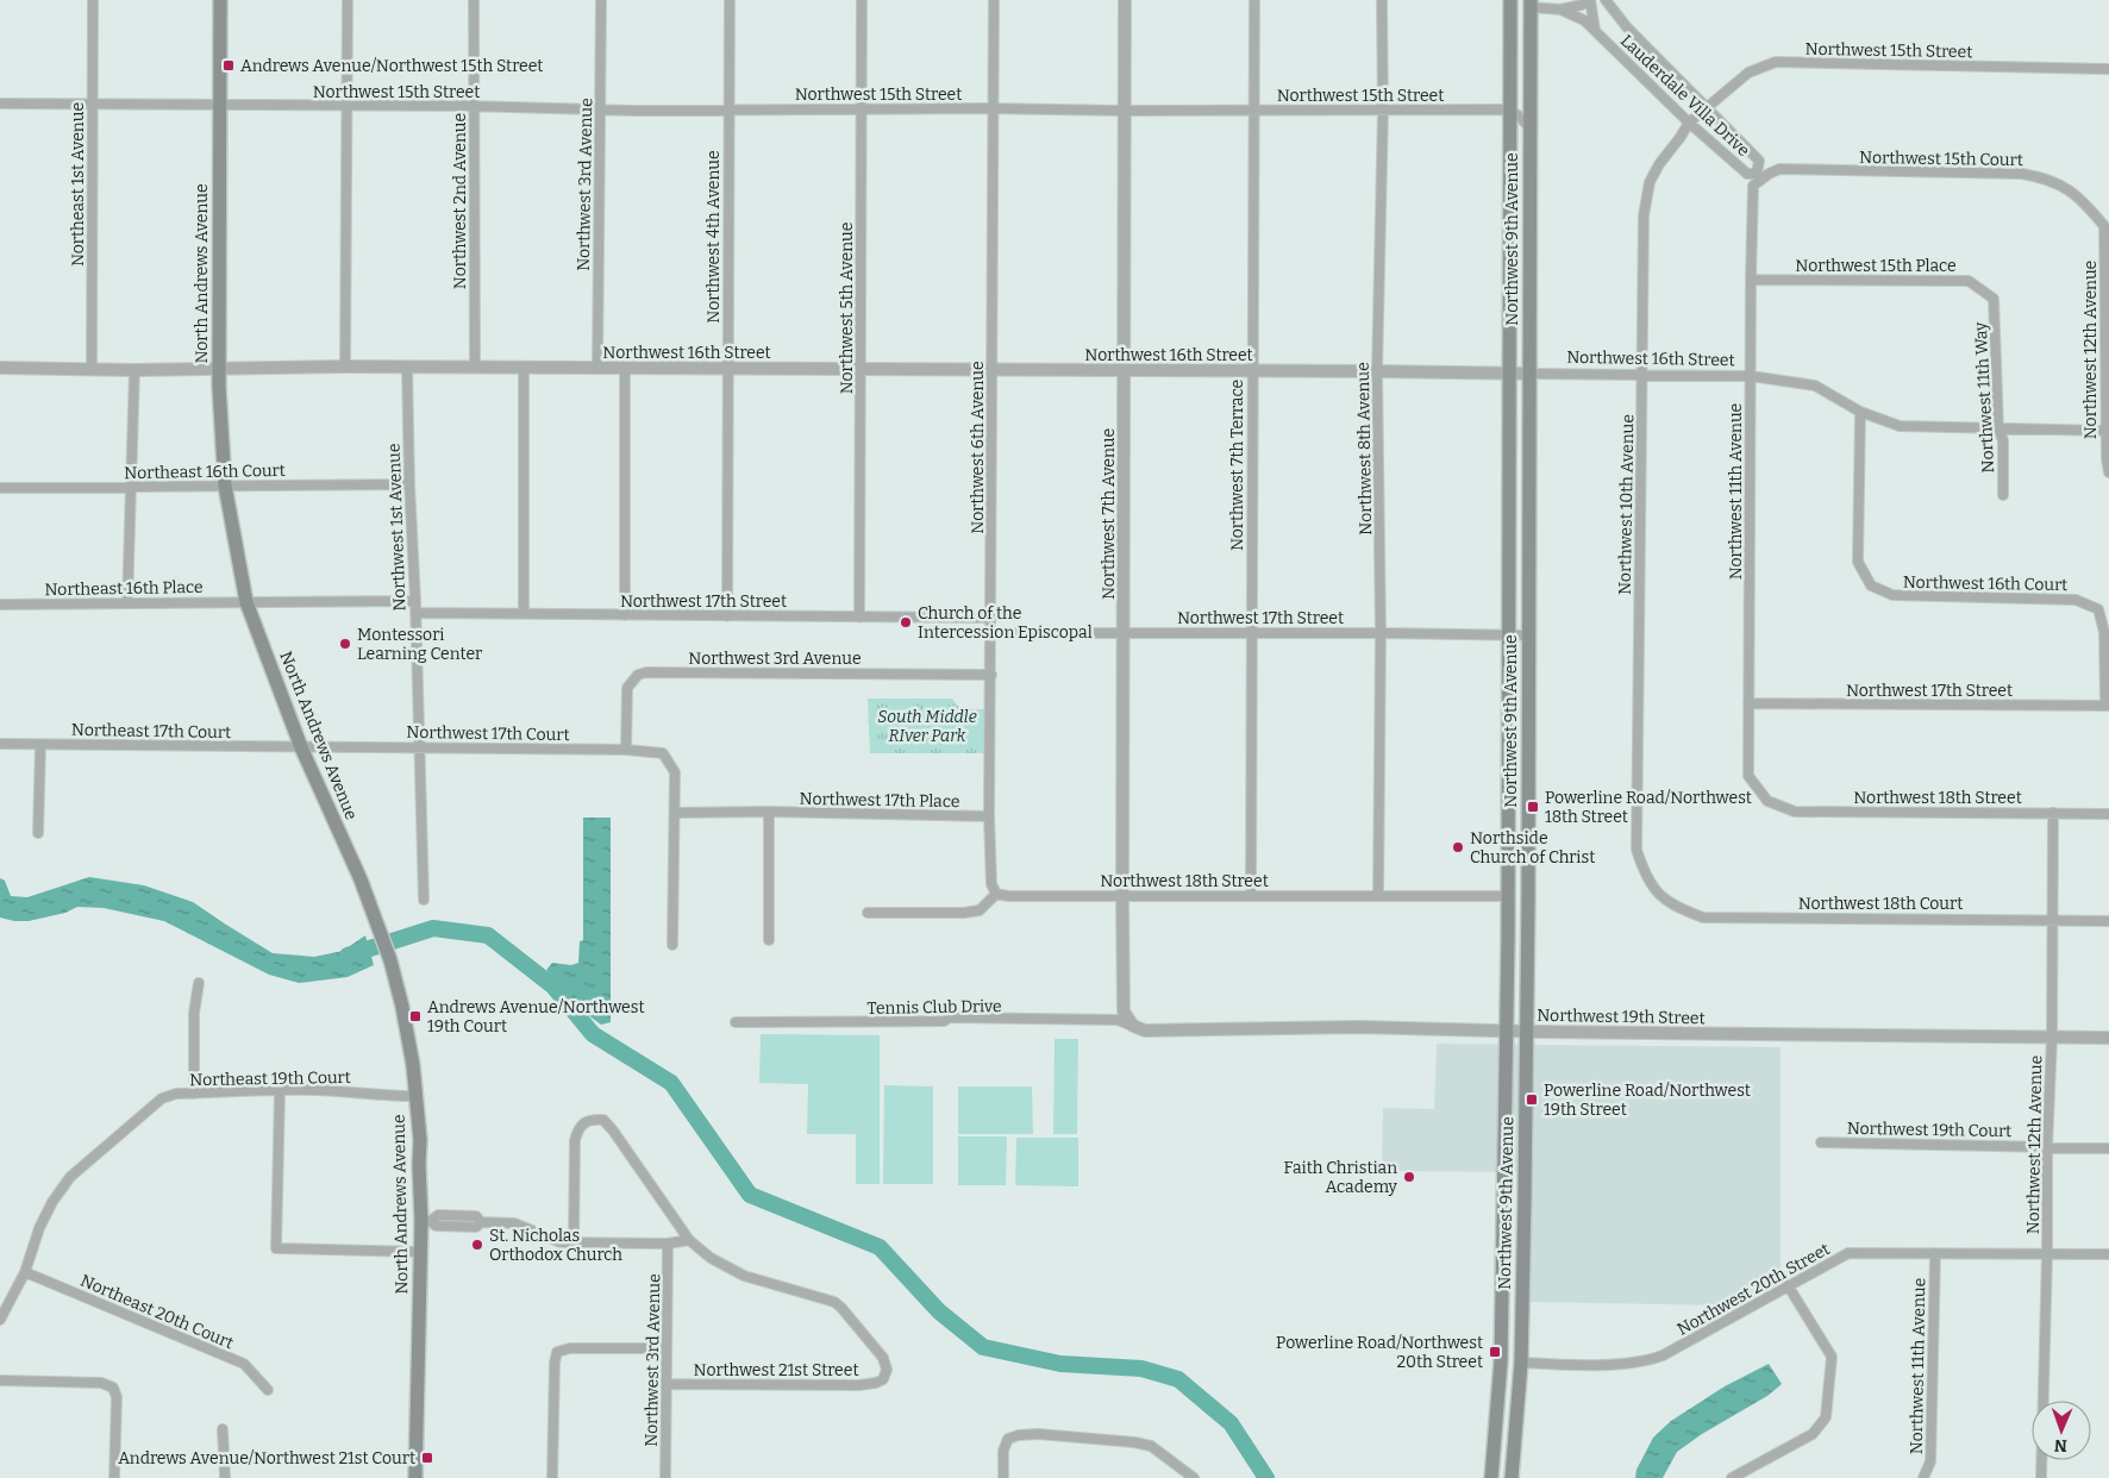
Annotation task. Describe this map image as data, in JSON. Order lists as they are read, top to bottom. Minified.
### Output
{"streets":{"main road":["Northwest 9th Avenue","North Andrews Avenue"],"street":["Northwest 15th Street","Lauderdale Villa Drive","Northwest 15th Court","Northeast 1st Avenue","Northwest 3rd Avenue","Northwest 2nd Avenue","Northwest 4th Avenue","Northwest 15th Place","Northwest 5th Avenue","Northwest 12th Avenue","Northwest 16th Street","Northwest 11th Way","Northwest 6th Avenue","Northwest 8th Avenue","Northwest 7th Terrace","Northeast 16th Court","Northwest 11th Avenue","Northwest 10th Avenue","Northwest 7th Avenue","Northwest 1st Avenue","Northwest 16th Court","Northeast 16th Place","Northwest 17th Street","Northeast 17th Court","Northwest 17th Court","Northwest 18th Street","Northwest 17th Place","Northwest 18th Court","Tennis Club Drive","Northwest 19th Street","Northeast 19th Court","Northwest 19th Court","Northwest 20th Street","Northeast 20th Court","Northwest 21st Street"]},"crossings":[["Northwest 15th Street","Lauderdale Villa Drive"],["Northwest 15th Street","Northeast 1st Avenue"],["Northwest 15th Street","Northwest 3rd Avenue"],["Northwest 15th Street","Northwest 2nd Avenue"],["Northwest 15th Street","Northwest 4th Avenue"],["Northwest 15th Street","Northwest 9th Avenue"],["Northwest 15th Street","North Andrews Avenue"],["Northwest 15th Street","Northwest 5th Avenue"],["Northwest 15th Street","Northwest 6th Avenue"],["Northwest 15th Street","Northwest 8th Avenue"],["Northwest 15th Street","Northwest 7th Terrace"],["Northwest 15th Street","Northwest 10th Avenue"],["Northwest 15th Street","Northwest 7th Avenue"],["Lauderdale Villa Drive","Northwest 15th Court"],["Lauderdale Villa Drive","Northwest 9th Avenue"],["Lauderdale Villa Drive","Northwest 11th Avenue"],["Lauderdale Villa Drive","Northwest 10th Avenue"],["Northwest 15th Court","Northwest 12th Avenue"],["Northwest 15th Court","Northwest 11th Avenue"],["Northeast 1st Avenue","Northwest 16th Street"],["Northwest 3rd Avenue","Northwest 16th Street"],["Northwest 3rd Avenue","Northwest 6th Avenue"],["Northwest 3rd Avenue","Northwest 17th Court"],["Northwest 3rd Avenue","Northwest 21st Street"],["Northwest 2nd Avenue","Northwest 16th Street"],["Northwest 4th Avenue","Northwest 16th Street"],["Northwest 4th Avenue","Northwest 17th Street"],["Northwest 9th Avenue","Northwest 16th Street"],["Northwest 9th Avenue","Northwest 17th Street"],["Northwest 9th Avenue","Northwest 18th Street"],["Northwest 9th Avenue","Northwest 19th Street"],["Northwest 9th Avenue","Northwest 20th Street"],["Northwest 15th Place","Northwest 11th Way"],["Northwest 15th Place","Northwest 11th Avenue"],["North Andrews Avenue","Northwest 16th Street"],["North Andrews Avenue","Northeast 16th Court"],["North Andrews Avenue","Northeast 16th Place"],["North Andrews Avenue","Northeast 17th Court"],["North Andrews Avenue","Northwest 17th Court"],["North Andrews Avenue","Northeast 19th Court"],["Northwest 5th Avenue","Northwest 16th Street"],["Northwest 5th Avenue","Northwest 17th Street"],["Northwest 12th Avenue","Northwest 16th Street"],["Northwest 12th Avenue","Northwest 18th Street"],["Northwest 12th Avenue","Northwest 18th Court"],["Northwest 12th Avenue","Northwest 19th Street"],["Northwest 12th Avenue","Northwest 19th Court"],["Northwest 12th Avenue","Northwest 20th Street"],["Northwest 16th Street","Northwest 11th Way"],["Northwest 16th Street","Northwest 6th Avenue"],["Northwest 16th Street","Northwest 8th Avenue"],["Northwest 16th Street","Northwest 7th Terrace"],["Northwest 16th Street","Northwest 11th Avenue"],["Northwest 16th Street","Northwest 10th Avenue"],["Northwest 16th Street","Northwest 7th Avenue"],["Northwest 16th Street","Northwest 1st Avenue"],["Northwest 16th Street","Northwest 16th Court"],["Northwest 6th Avenue","Northwest 17th Street"],["Northwest 6th Avenue","Northwest 18th Street"],["Northwest 6th Avenue","Northwest 17th Place"],["Northwest 8th Avenue","Northwest 17th Street"],["Northwest 8th Avenue","Northwest 18th Street"],["Northwest 7th Terrace","Northwest 17th Street"],["Northwest 7th Terrace","Northwest 18th Street"],["Northeast 16th Court","Northwest 1st Avenue"],["Northwest 11th Avenue","Northwest 17th Street"],["Northwest 11th Avenue","Northwest 18th Street"],["Northwest 11th Avenue","Northwest 20th Street"],["Northwest 10th Avenue","Northwest 18th Court"],["Northwest 7th Avenue","Northwest 17th Street"],["Northwest 7th Avenue","Northwest 18th Street"],["Northwest 7th Avenue","Tennis Club Drive"],["Northwest 7th Avenue","Northwest 19th Street"],["Northwest 1st Avenue","Northwest 17th Street"],["Northwest 1st Avenue","Northwest 17th Court"],["Northwest 16th Court","Northwest 17th Street"],["Northeast 17th Court","Northwest 17th Court"],["Northwest 17th Court","Northwest 17th Place"],["Tennis Club Drive","Northwest 19th Street"],["Northeast 19th Court","Northeast 20th Court"]],"parks":["South Middle RIver Park"],"places":{"transit":["Andrews Avenue/Northwest 15th Street","Powerline Road/Northwest 18th Street","Andrews Avenue/Northwest 19th Court","Powerline Road/Northwest 19th Street","Powerline Road/Northwest 20th Street","Andrews Avenue/Northwest 21st Court"],"other":["Church of the Intercession Episcopal","Montessori Learning Center","Northside Church of Christ","Faith Christian Academy","St. Nicholas Orthodox Church"]},"north":"bottom"}
